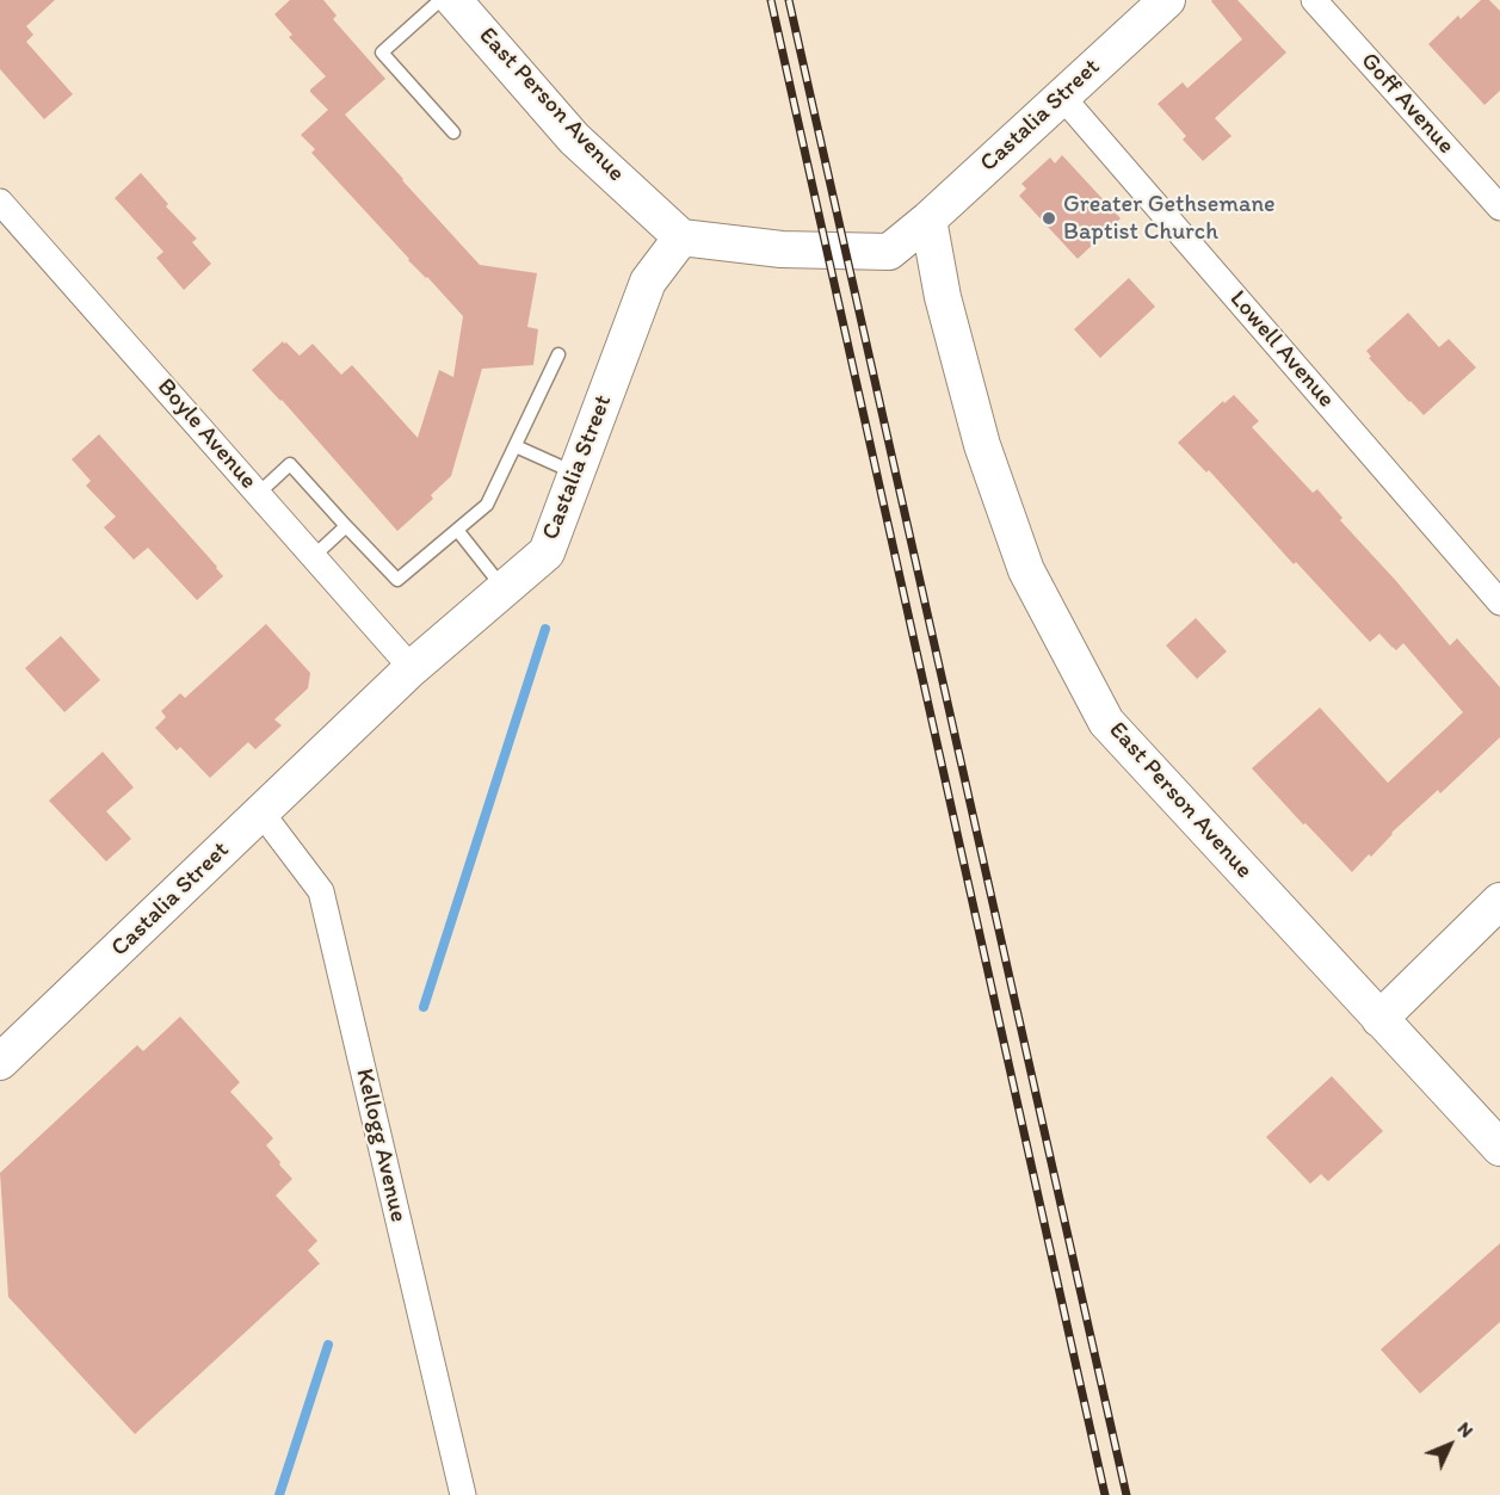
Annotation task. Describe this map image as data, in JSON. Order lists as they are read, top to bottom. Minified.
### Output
{"streets":{"main road":["East Person Avenue","Castalia Street"],"street":["Goff Avenue","Lowell Avenue","Boyle Avenue","Kellogg Avenue"]},"crossings":[["East Person Avenue","Castalia Street"],["Castalia Street","Lowell Avenue"],["Castalia Street","Boyle Avenue"],["Castalia Street","Kellogg Avenue"]],"places":["Greater Gethsemane Baptist Church"],"north":"top right"}
